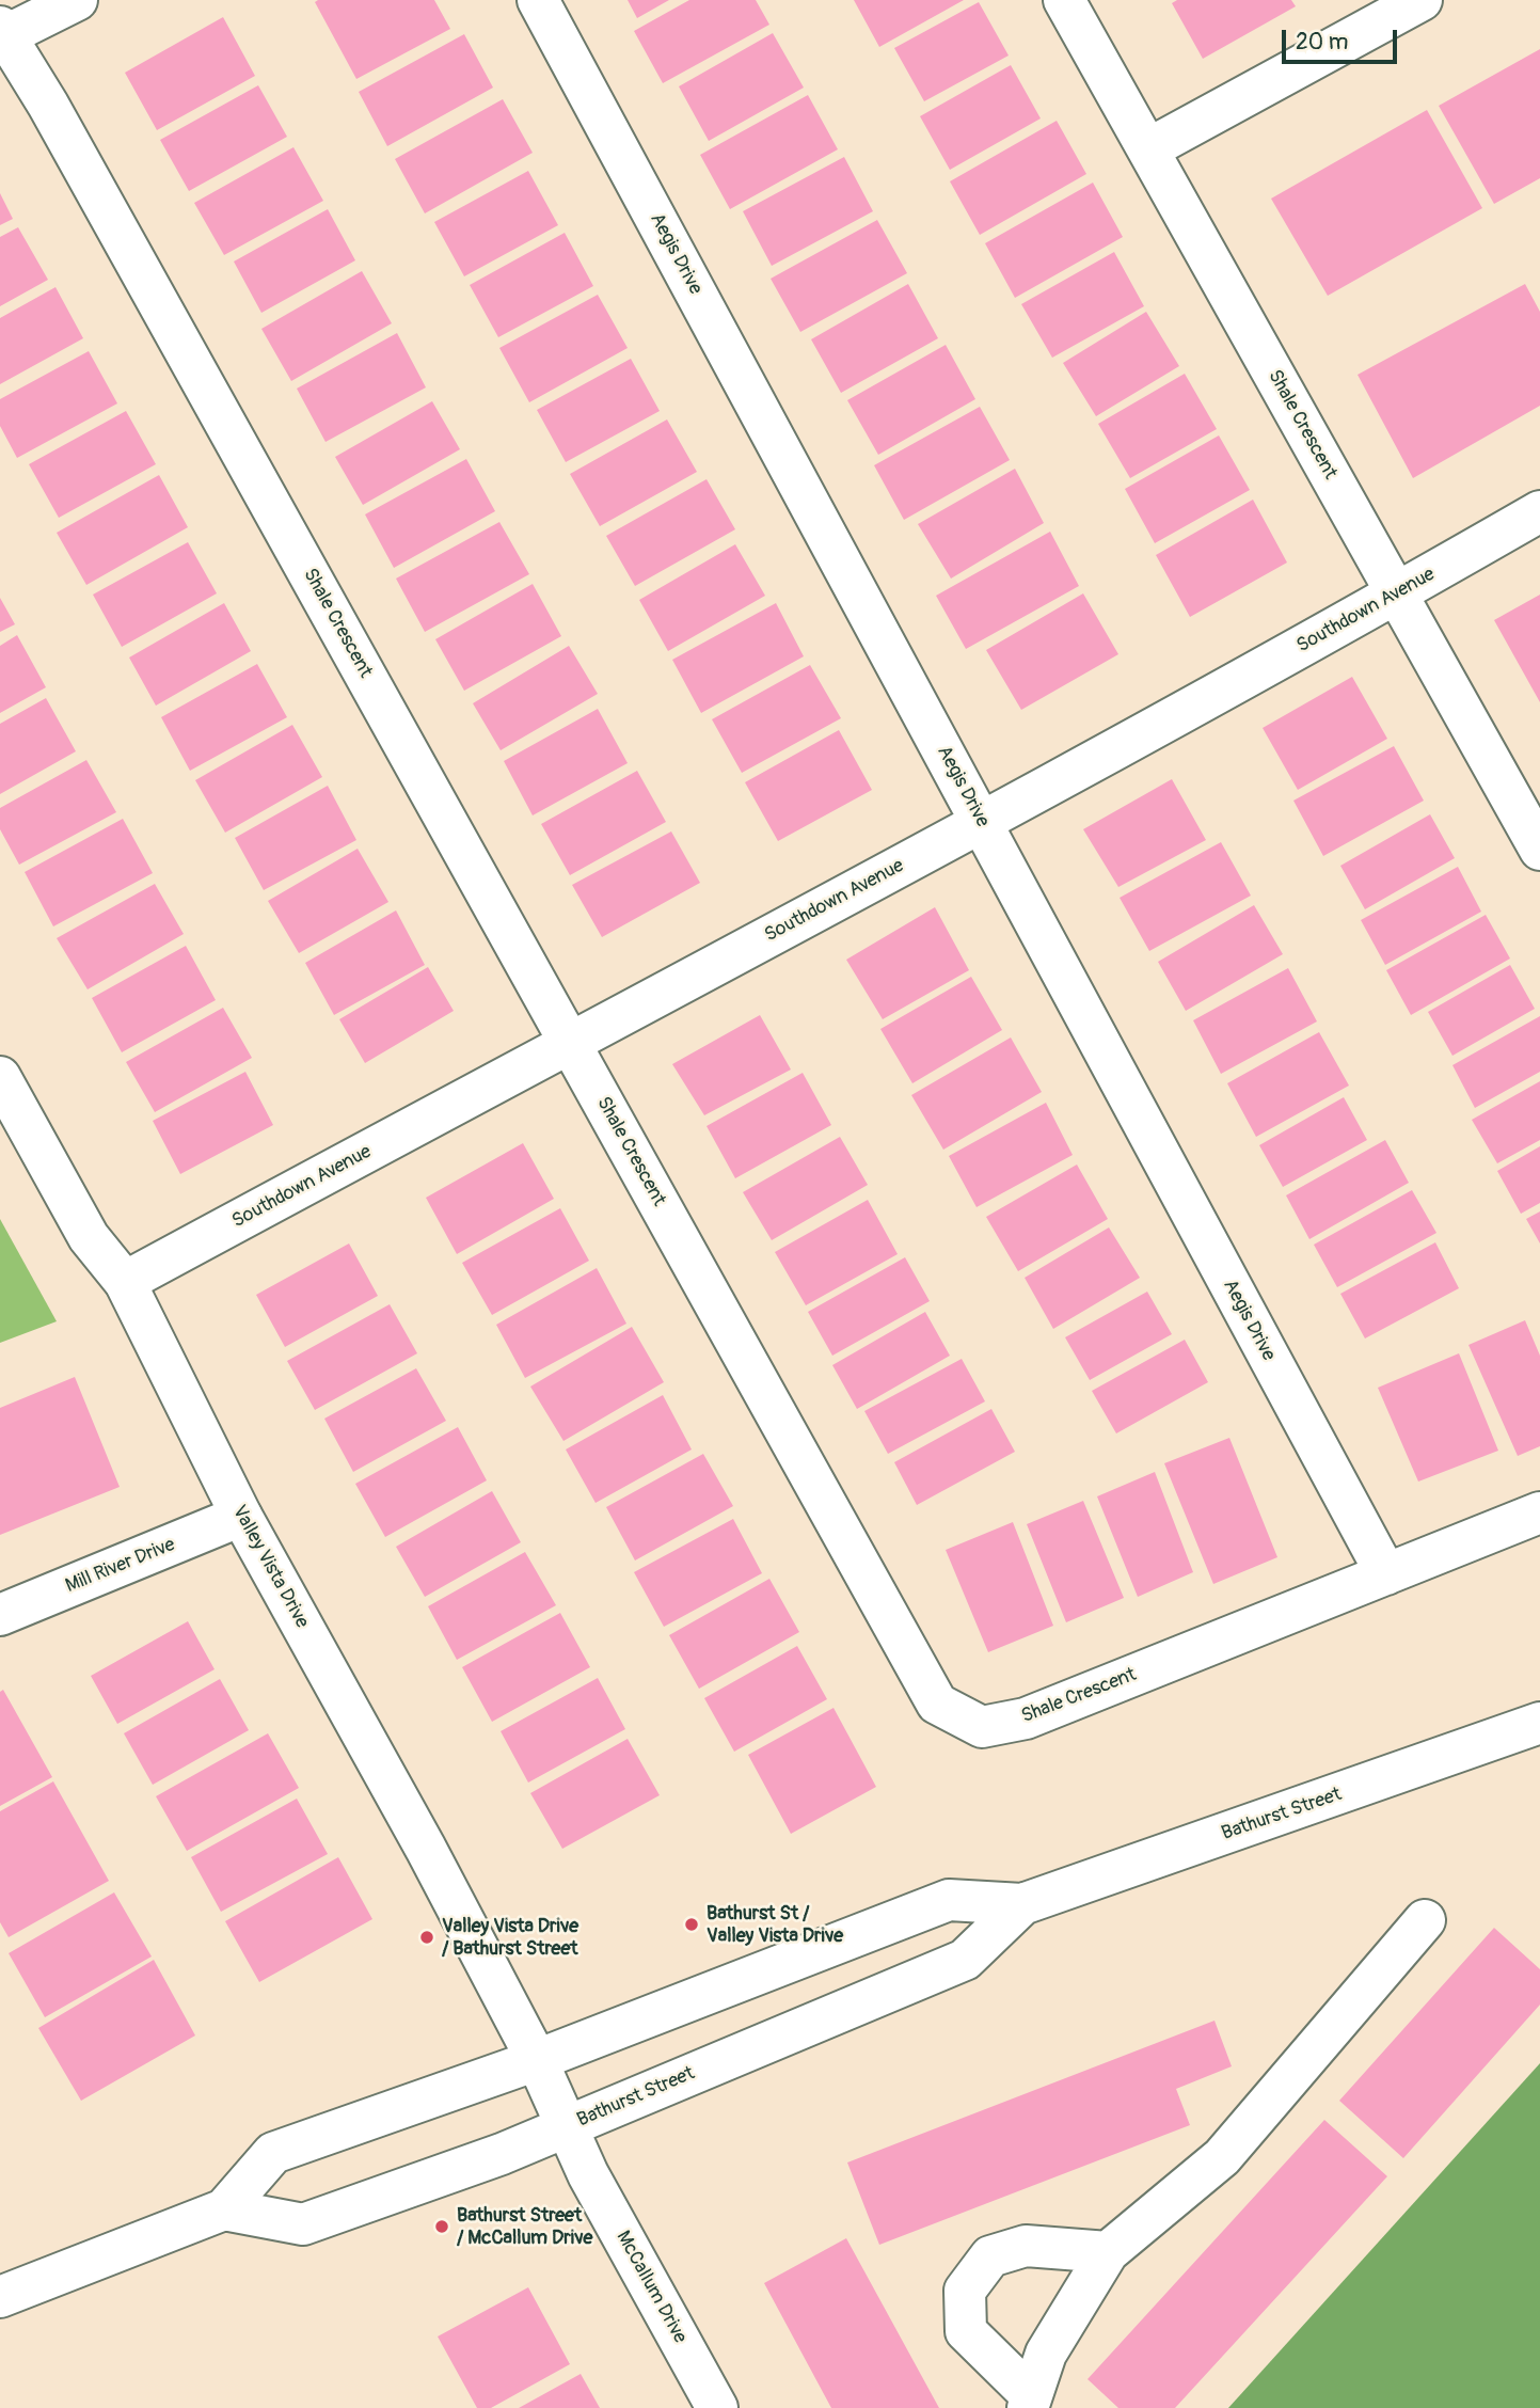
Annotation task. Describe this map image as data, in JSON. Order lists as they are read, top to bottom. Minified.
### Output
{"streets":{"street":["Aegis Drive","Shale Crescent","Southdown Avenue","Mill River Drive","Valley Vista Drive","Bathurst Street","McCallum Drive"]},"crossings":[["Aegis Drive","Shale Crescent"],["Aegis Drive","Southdown Avenue"],["Shale Crescent","Southdown Avenue"],["Southdown Avenue","Valley Vista Drive"],["Mill River Drive","Valley Vista Drive"],["Valley Vista Drive","Bathurst Street"],["Valley Vista Drive","McCallum Drive"],["Bathurst Street","McCallum Drive"]],"places":["Bathurst St / Valley Vista Drive","Valley Vista Drive / Bathurst Street","Bathurst Street / McCallum Drive"],"scale_bar":"20 m"}
